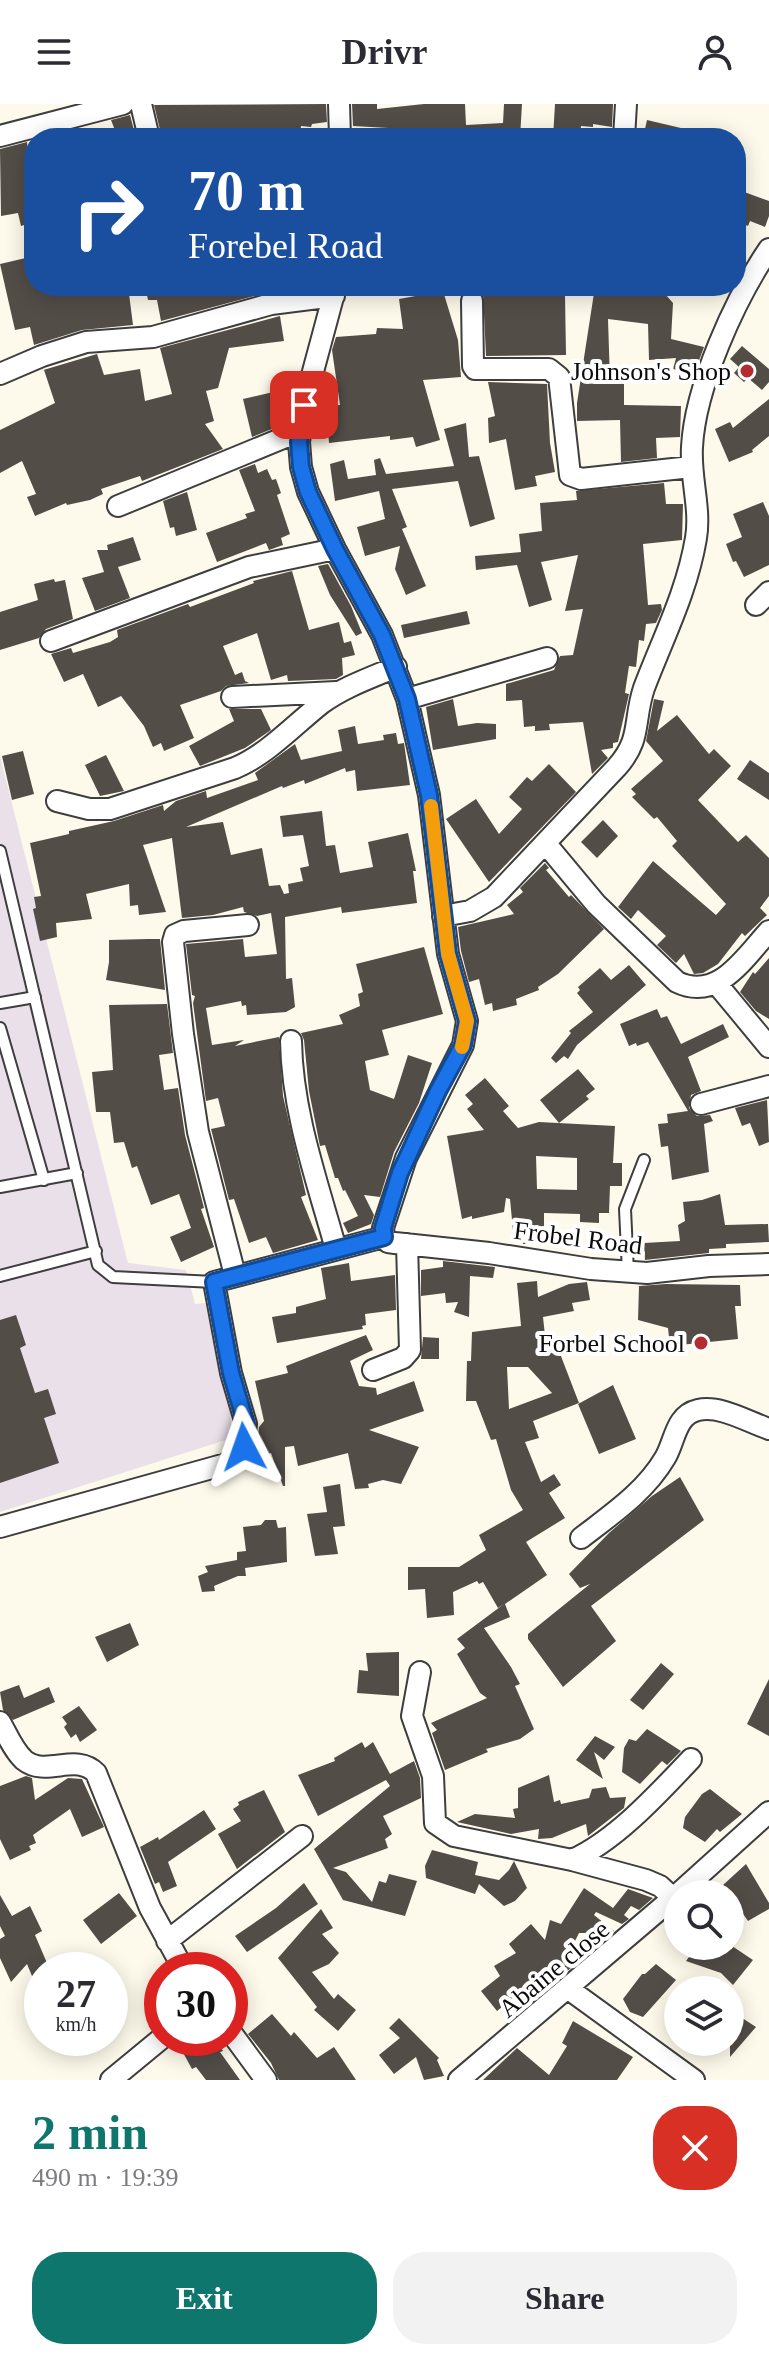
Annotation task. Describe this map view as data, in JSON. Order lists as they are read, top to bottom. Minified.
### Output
{"streets":{"street":["Frobel Road","Abaine close"]},"places":["Johnson's Shop","Forbel School"],"page":{"header":"Drivr","turn":["70 m","Forebel Road"],"speed":"27 km/h","limit":"30","heading":["2 min","490 m · 19:39"],"buttons":["Exit","Share"]}}
